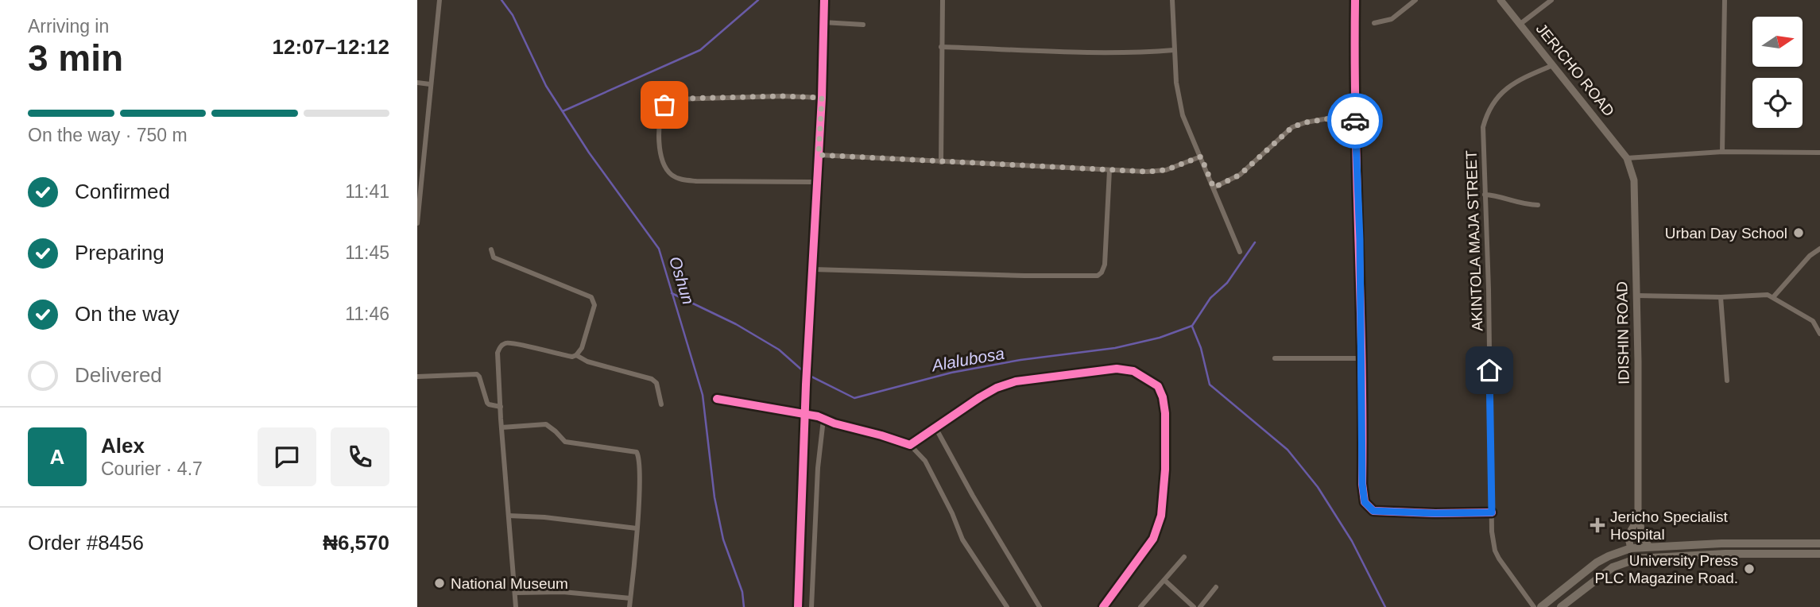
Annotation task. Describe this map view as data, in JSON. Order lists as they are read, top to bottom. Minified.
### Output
{"streets":{"street":["JERICHO ROAD","AKINTOLA MAJA STREET","IDISHIN ROAD"]},"crossings":[["JERICHO ROAD","AKINTOLA MAJA STREET"],["JERICHO ROAD","IDISHIN ROAD"]],"water":["Oshun","Alalubosa"],"places":{"other":["Urban Day School","University Press PLC Magazine Road.","National Museum"],"health":["Jericho Specialist Hospital"]},"north":"right","page":{"heading":["3 min","Arriving in","12:07–12:12"],"panel":["Alex","Courier · 4.7","Order #8456","₦6,570"],"bar":"On the way · 750 m","list":[["Confirmed","11:41"],["Preparing","11:45"],["On the way","11:46"],"Delivered"],"round":"A"}}
